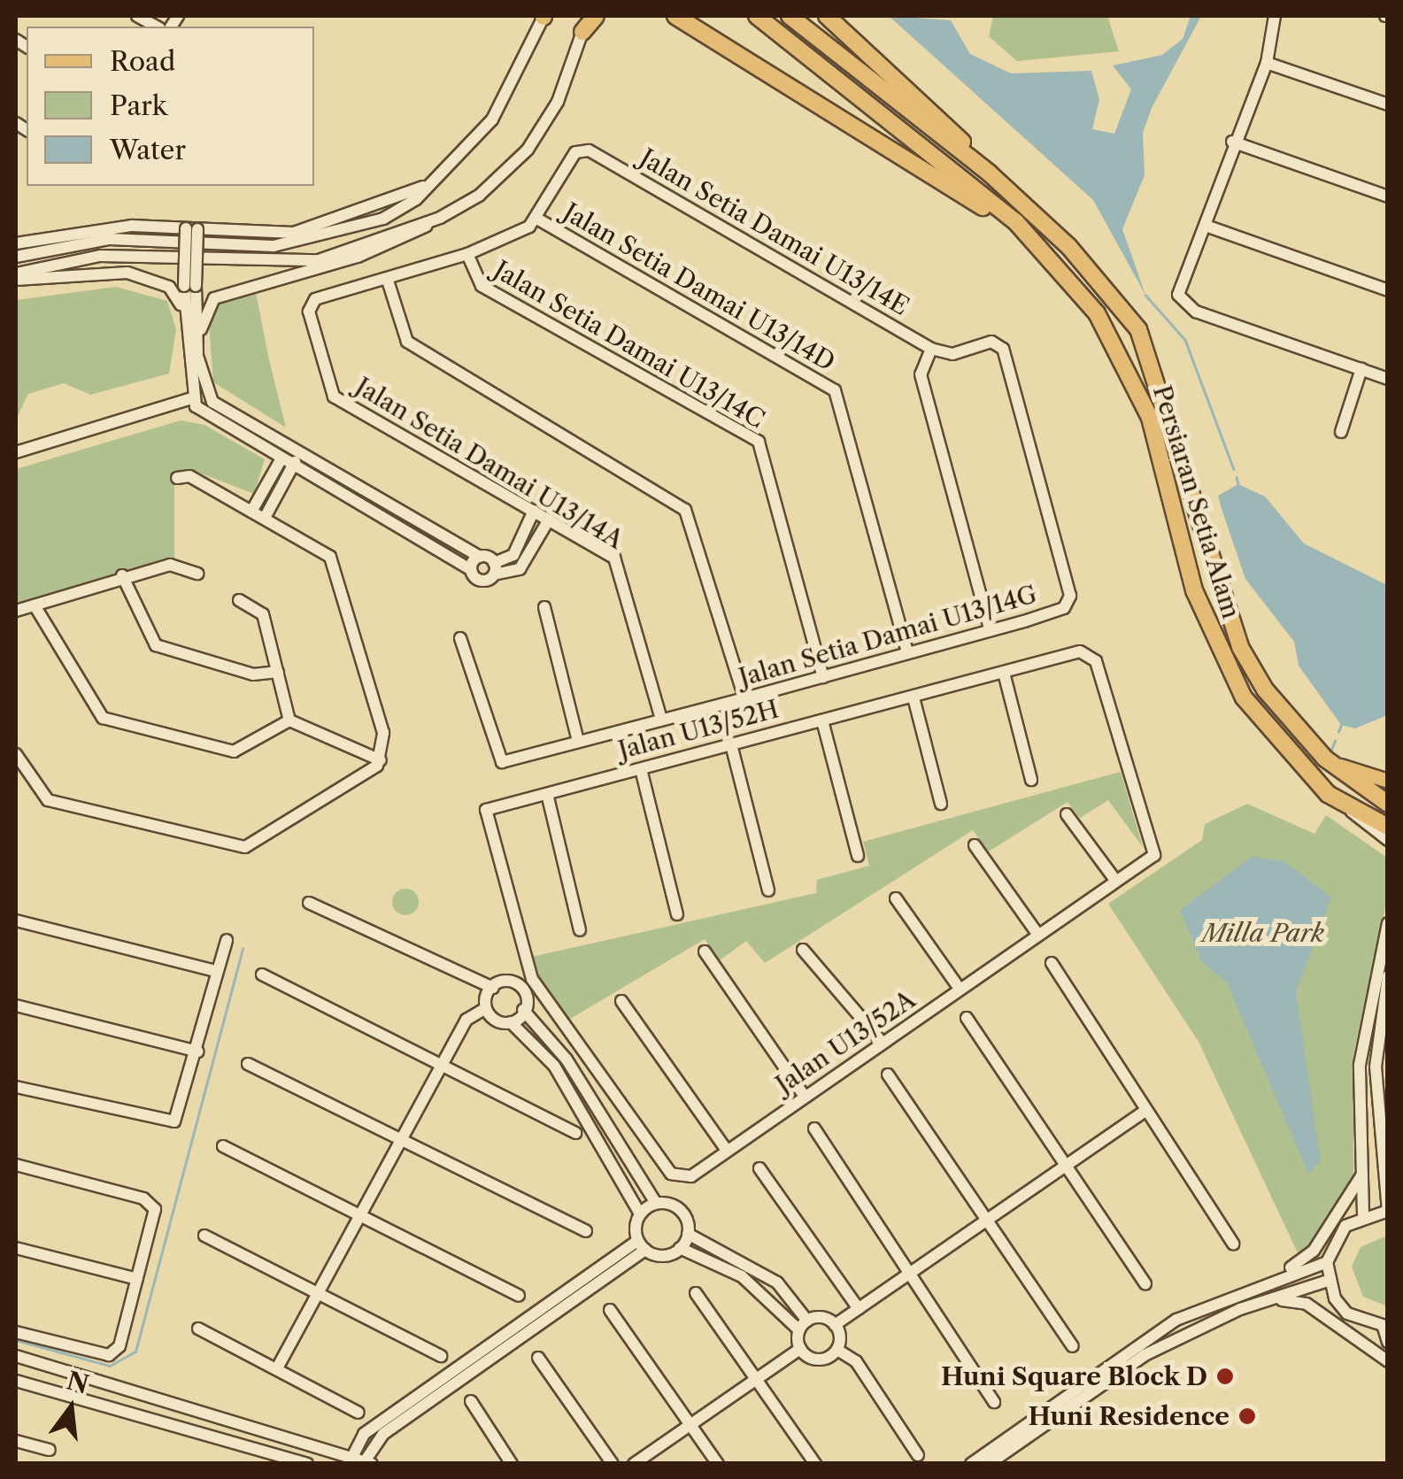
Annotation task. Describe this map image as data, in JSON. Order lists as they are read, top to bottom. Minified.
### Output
{"streets":{"highway":["Persiaran Setia Alam"],"street":["Jalan Setia Damai U13/14E","Jalan Setia Damai U13/14D","Jalan Setia Damai U13/14C","Jalan Setia Damai U13/14A","Jalan Setia Damai U13/14G","Jalan U13/52H","Jalan U13/52A"]},"crossings":[["Jalan Setia Damai U13/14E","Jalan Setia Damai U13/14D"],["Jalan Setia Damai U13/14E","Jalan Setia Damai U13/14G"],["Jalan Setia Damai U13/14D","Jalan Setia Damai U13/14G"],["Jalan Setia Damai U13/14C","Jalan Setia Damai U13/14G"],["Jalan Setia Damai U13/14A","Jalan Setia Damai U13/14G"],["Jalan U13/52H","Jalan U13/52A"]],"parks":["Milla Park"],"places":["Huni Square Block D","Huni Residence"],"legend":["Road","Park","Water"],"north":"top"}
